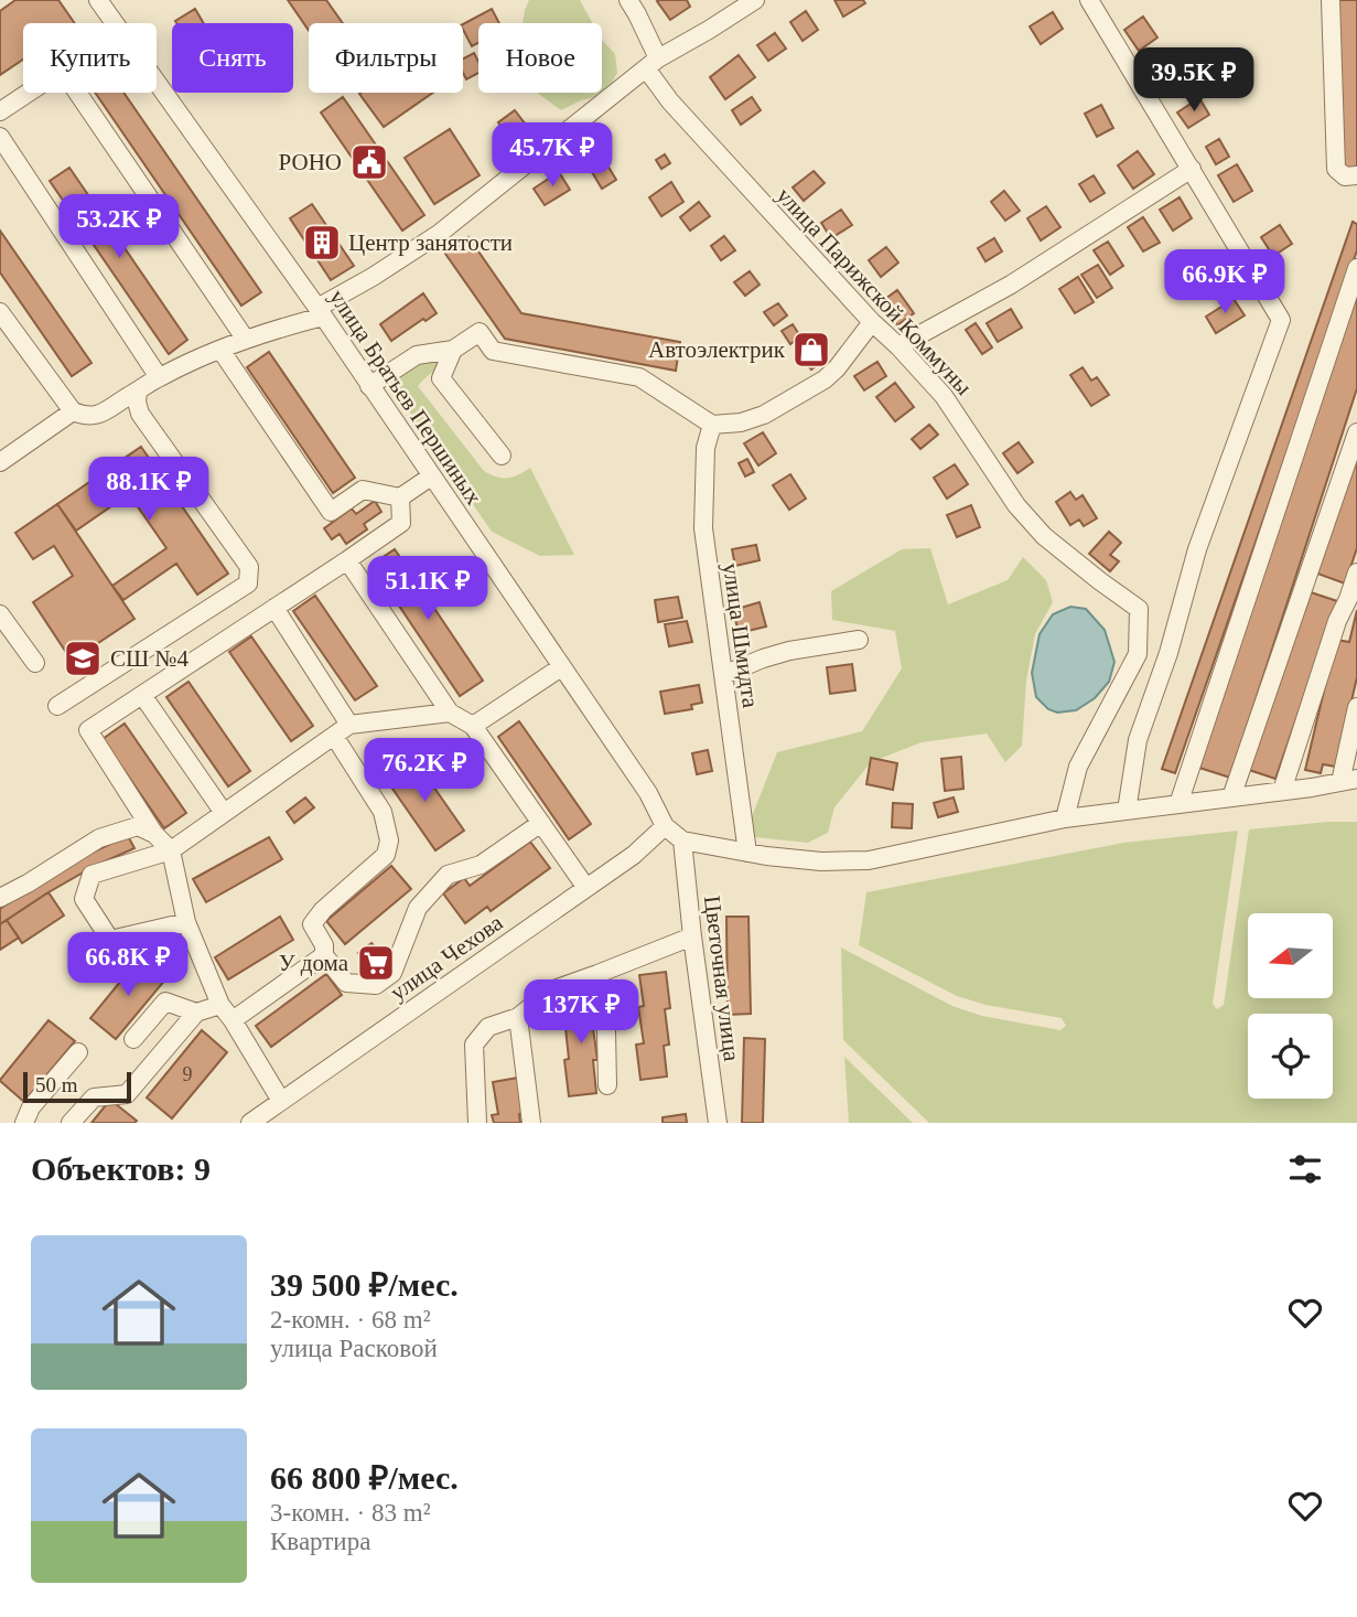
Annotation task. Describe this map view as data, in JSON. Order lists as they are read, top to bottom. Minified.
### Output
{"streets":{"street":["улица Парижской Коммуны","улица Братьев Першиных","улица Шмидта","улица Чехова","Цветочная улица"]},"crossings":[["улица Братьев Першиных","улица Чехова"]],"places":{"public building":["РОНО"],"building":["Центр занятости"],"shop":["Автоэлектрик"],"school or university":["СШ №4"],"supermarket":["У дома"]},"house_numbers":["9"],"scale_bar":"50 m","north":"left","page":{"chip":["Купить","Снять","Фильтры","Новое"],"price":["39.5K ₽","45.7K ₽","53.2K ₽","66.9K ₽","88.1K ₽","51.1K ₽","76.2K ₽","66.8K ₽","137K ₽"],"scale":"50 m","heading":"Объектов: 9","list":[{"name":"39 500 ₽/мес.","note":"2-комн. · 68 m² · улица Расковой"},{"name":"66 800 ₽/мес.","note":"3-комн. · 83 m² · Квартира"}]}}
